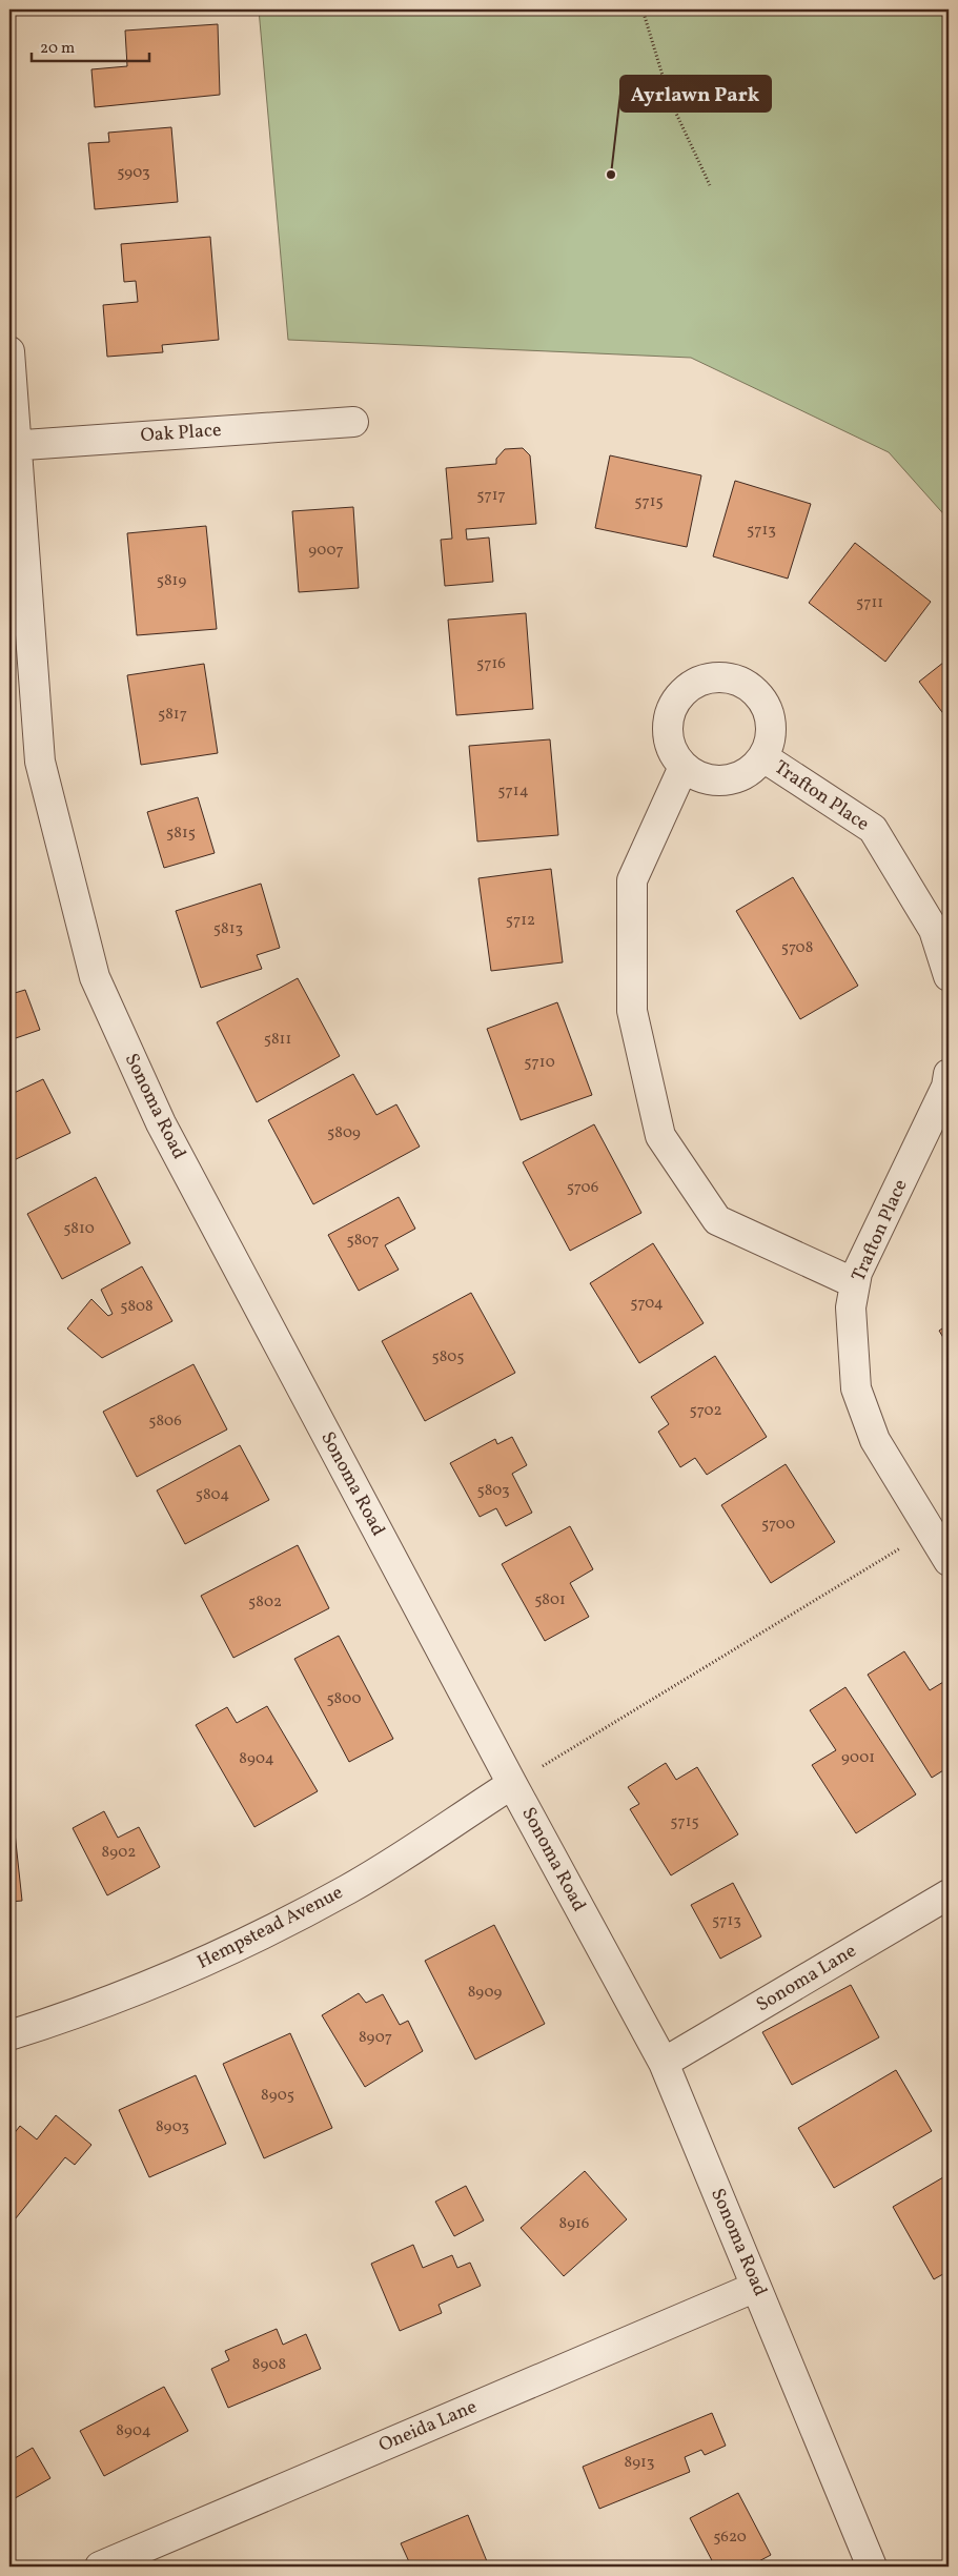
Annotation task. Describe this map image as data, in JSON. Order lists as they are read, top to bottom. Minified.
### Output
{"streets":{"street":["Oak Place","Trafton Place","Sonoma Road","Hempstead Avenue","Sonoma Lane","Oneida Lane"]},"crossings":[["Oak Place","Sonoma Road"],["Sonoma Road","Hempstead Avenue"],["Sonoma Road","Sonoma Lane"],["Sonoma Road","Oneida Lane"]],"places":["Ayrlawn Park"],"house_numbers":["5903","5717","5715","5713","9007","5819","5711","5716","5817","5714","5815","5712","5813","5708","5811","5710","5809","5706","5810","5807","5704","5808","5805","5702","5806","5803","5804","5700","5801","5802","5800","9001","8904","5715","8902","5713","8909","8907","8905","8903","8916","8908","8904","8913","5620"],"scale_bar":"20 m"}
